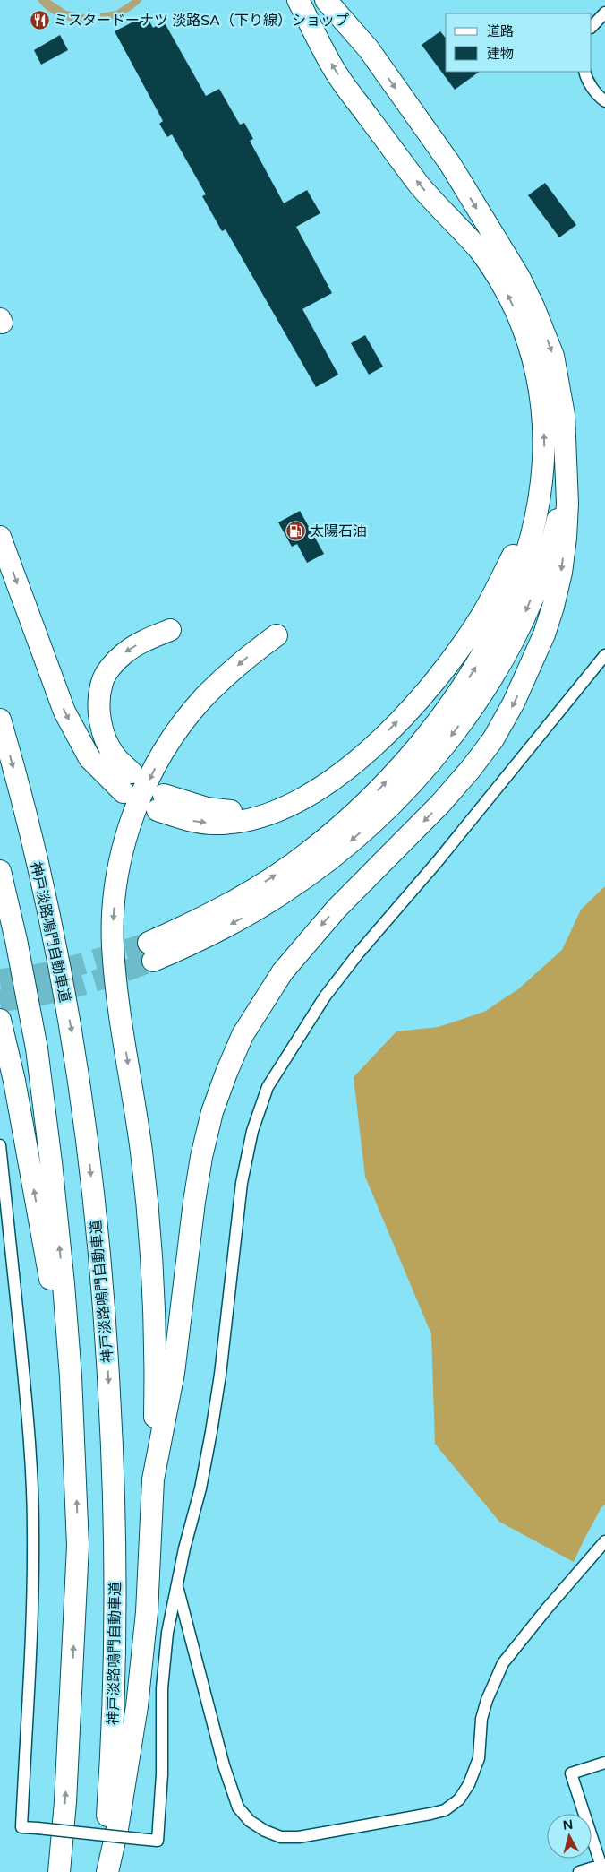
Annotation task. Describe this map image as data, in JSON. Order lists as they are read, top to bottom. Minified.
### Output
{"streets":{"highway":["神戸淡路鳴門自動車道"]},"places":{"restaurant":["ミスタードーナツ 淡路SA（下り線）ショップ"],"fuel station":["太陽石油"]},"legend":["道路","建物"],"north":"top"}
